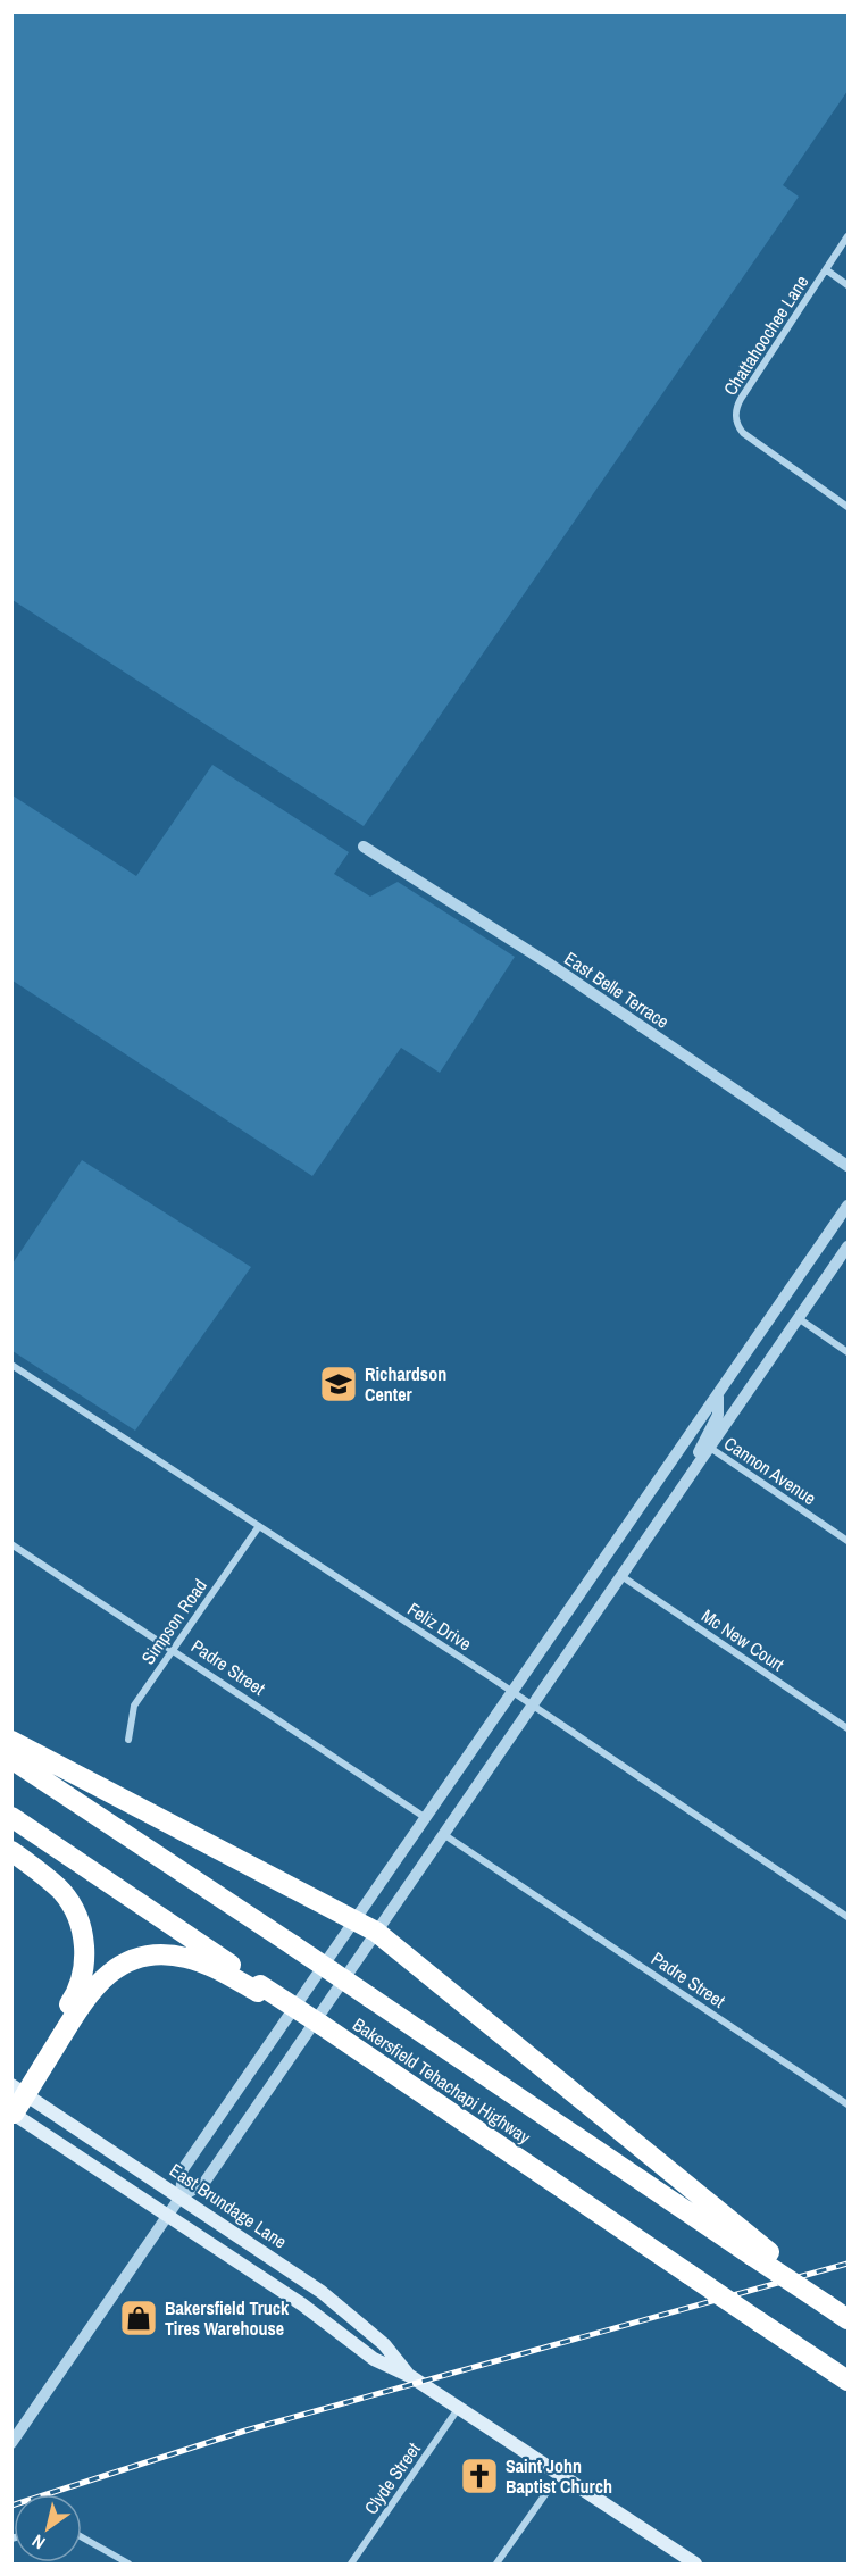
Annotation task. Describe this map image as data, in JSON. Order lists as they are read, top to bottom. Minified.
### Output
{"streets":{"highway":["Bakersfield Tehachapi Highway"],"main road":["East Brundage Lane"],"street":["Chattahoochee Lane","East Belle Terrace","Cannon Avenue","Simpson Road","Feliz Drive","Mc New Court","Padre Street","Clyde Street"]},"crossings":[["Simpson Road","Feliz Drive"],["Simpson Road","Padre Street"],["East Brundage Lane","Clyde Street"]],"places":{"school or university":["Richardson Center"],"shop":["Bakersfield Truck Tires Warehouse"],"church":["Saint John Baptist Church"]},"north":"bottom left"}
